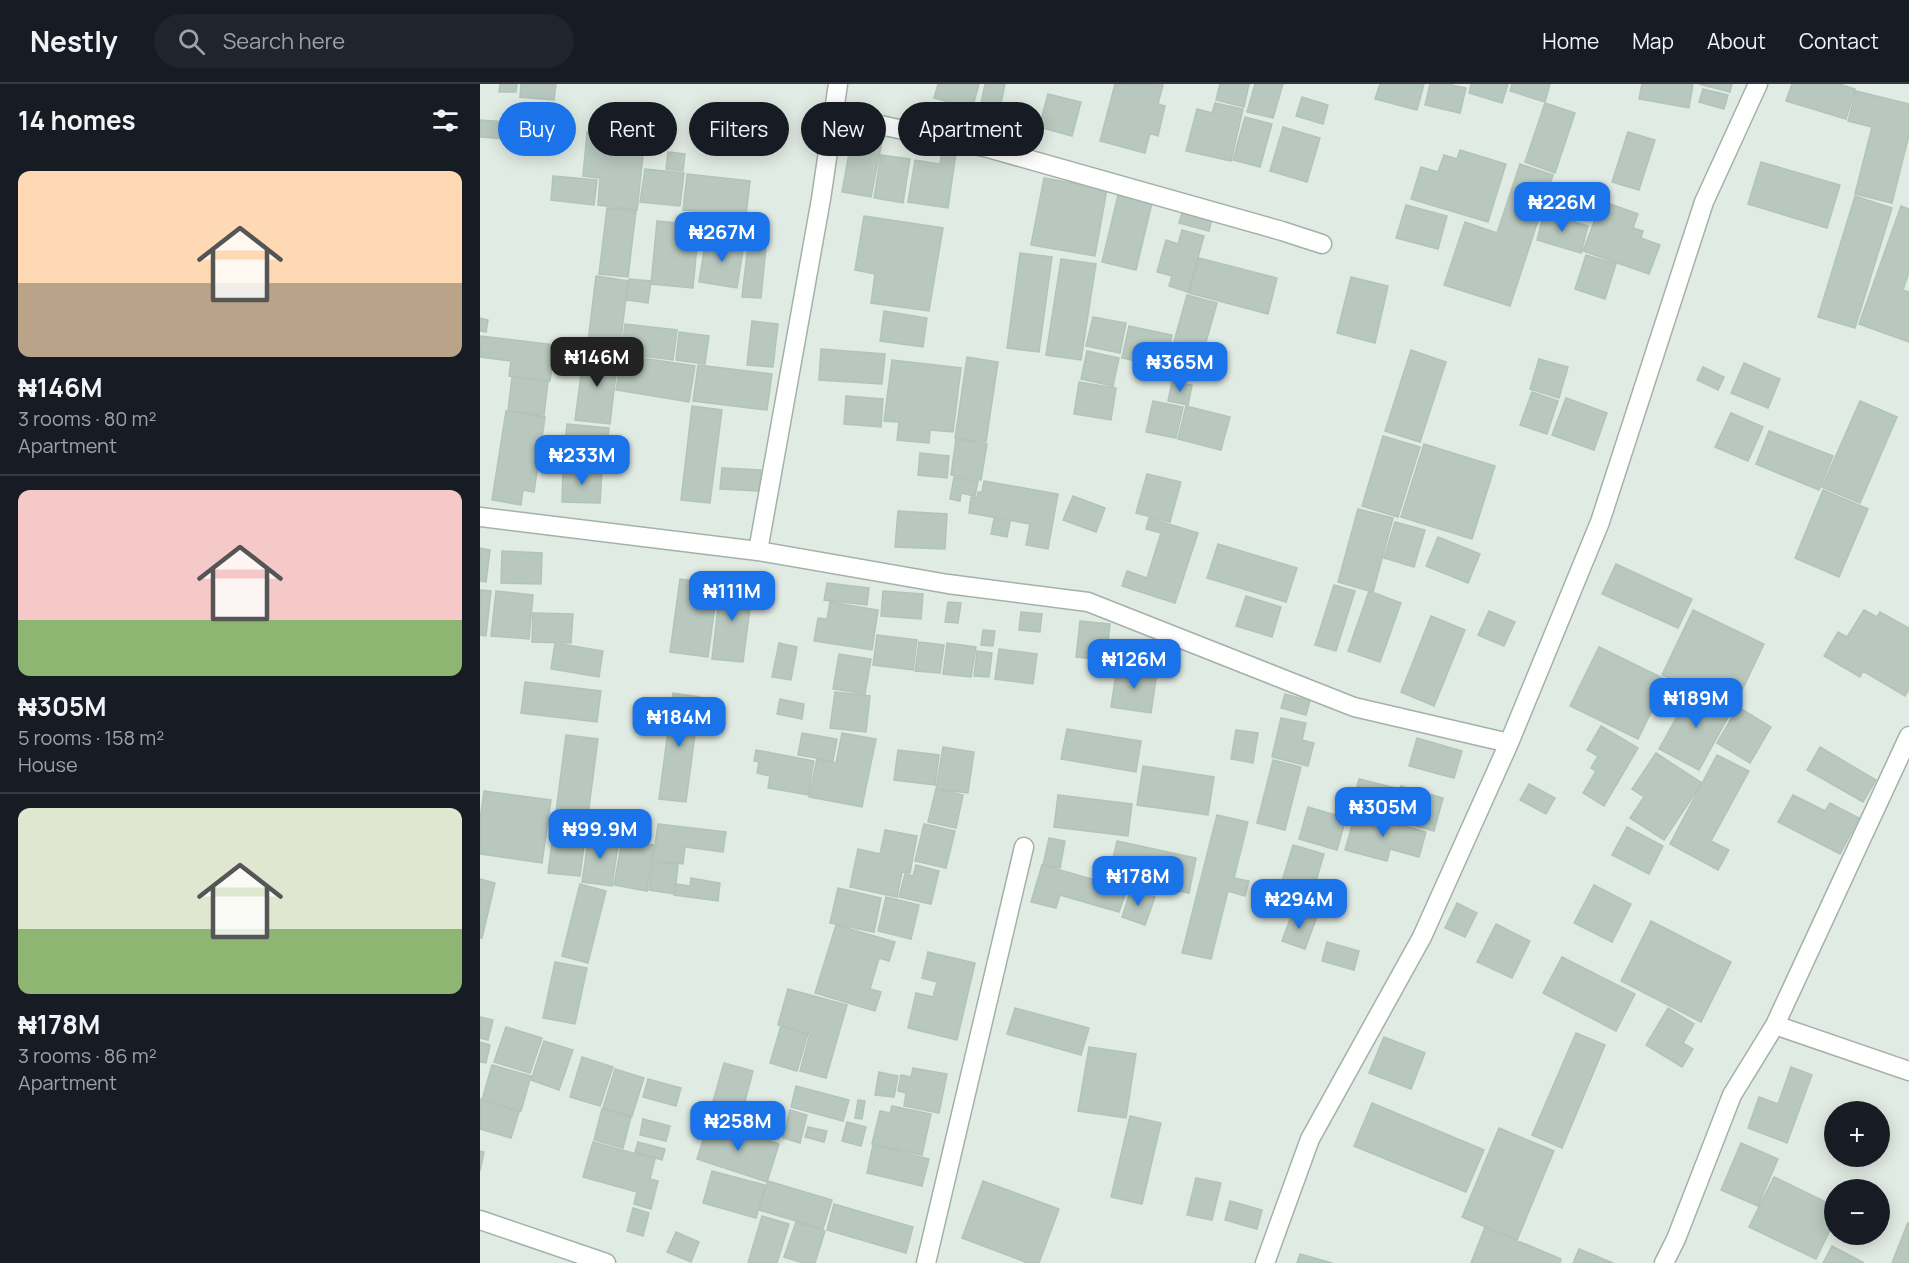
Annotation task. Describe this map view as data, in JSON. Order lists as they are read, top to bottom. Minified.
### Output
{"page":{"header":"Nestly","search":"Search here","nav":["Home","Map","About","Contact"],"heading":"14 homes","chip":["Buy","Rent","Filters","New","Apartment"],"list":[{"name":"₦146M","note":"3 rooms · 80 m² · Apartment"},{"name":"₦305M","note":"5 rooms · 158 m² · House"},{"name":"₦178M","note":"3 rooms · 86 m² · Apartment"}],"price":["₦226M","₦267M","₦146M","₦365M","₦233M","₦111M","₦126M","₦189M","₦184M","₦305M","₦99.9M","₦178M","₦294M","₦258M"],"map_buttons":["+","−"]}}
